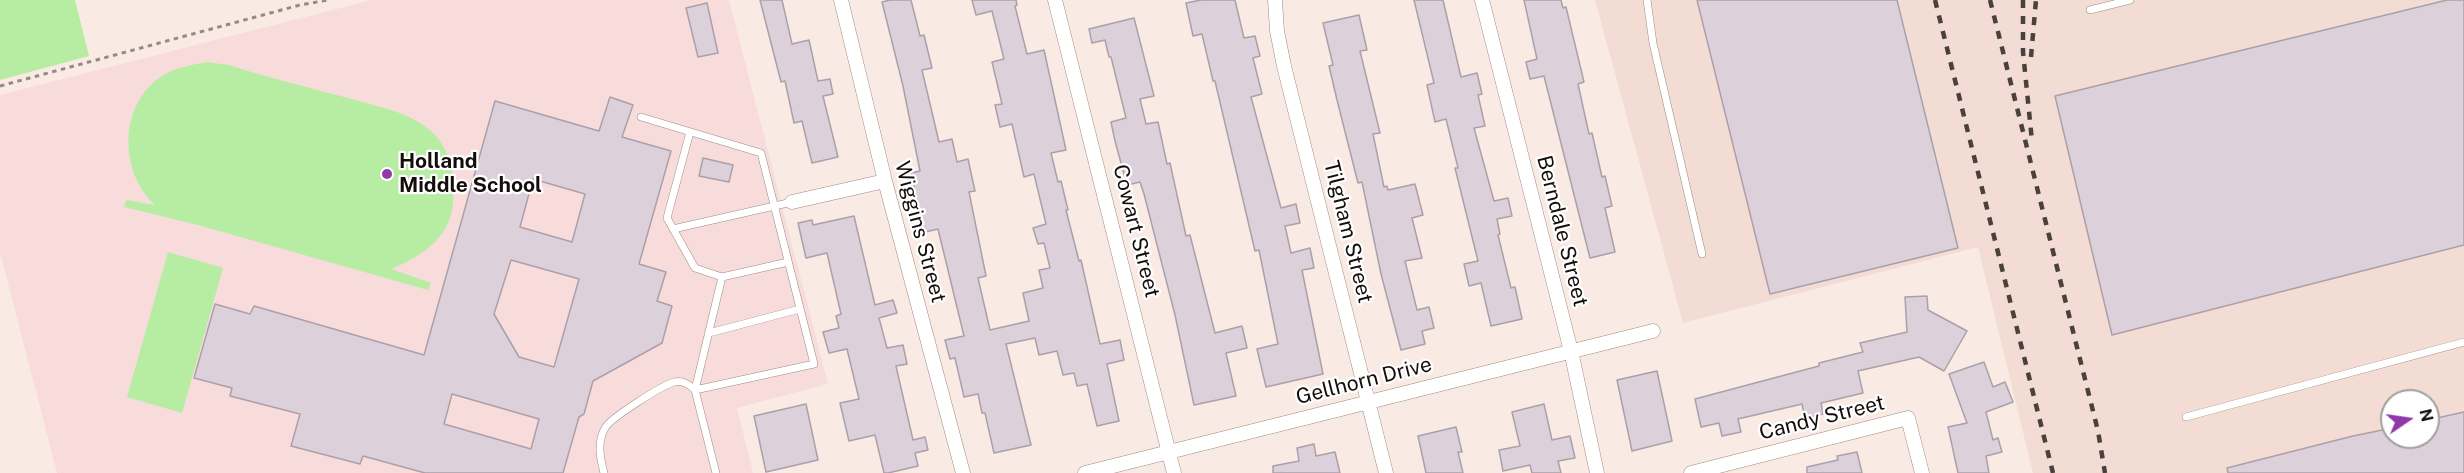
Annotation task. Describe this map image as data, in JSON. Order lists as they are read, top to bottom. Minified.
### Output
{"streets":{"street":["Cowart Street","Berndale Street","Wiggins Street","Tilgham Street","Gellhorn Drive","Candy Street"]},"crossings":[["Cowart Street","Gellhorn Drive"],["Berndale Street","Gellhorn Drive"],["Tilgham Street","Gellhorn Drive"]],"places":["Holland Middle School"],"north":"right"}
